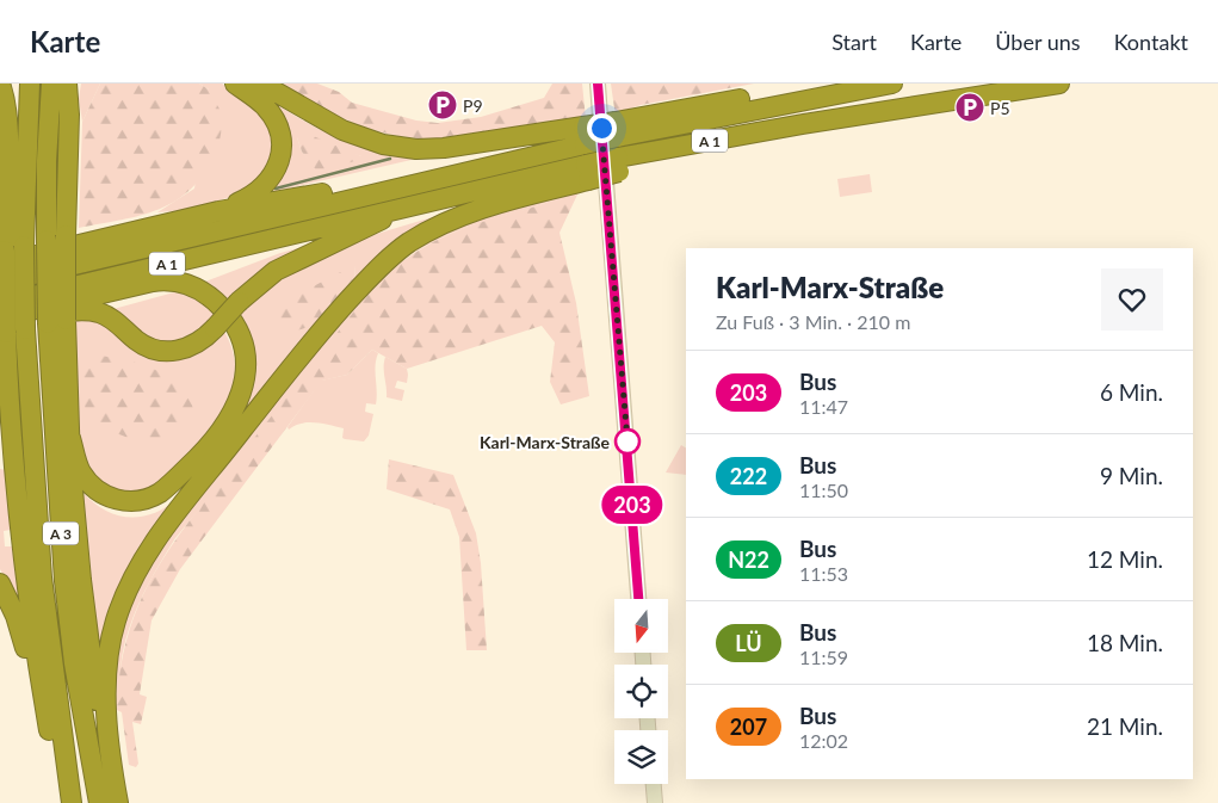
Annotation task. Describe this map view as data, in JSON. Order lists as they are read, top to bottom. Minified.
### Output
{"streets":{"highway":["A 1","A 3"]},"places":{"parking":["P9","P5"],"other":["Karl-Marx-Straße"]},"lines":["bus line 203"],"north":"bottom","page":{"header":"Karte","nav":["Start","Karte","Über uns","Kontakt"],"on_map":"203","heading":["Karl-Marx-Straße","Zu Fuß · 3 Min. · 210 m"],"list":[{"mark":"203","name":"Bus","note":"11:47","value":"6 Min."},{"mark":"222","name":"Bus","note":"11:50","value":"9 Min."},{"mark":"N22","name":"Bus","note":"11:53","value":"12 Min."},{"mark":"LÜ","name":"Bus","note":"11:59","value":"18 Min."},{"mark":"207","name":"Bus","note":"12:02","value":"21 Min."}]}}
